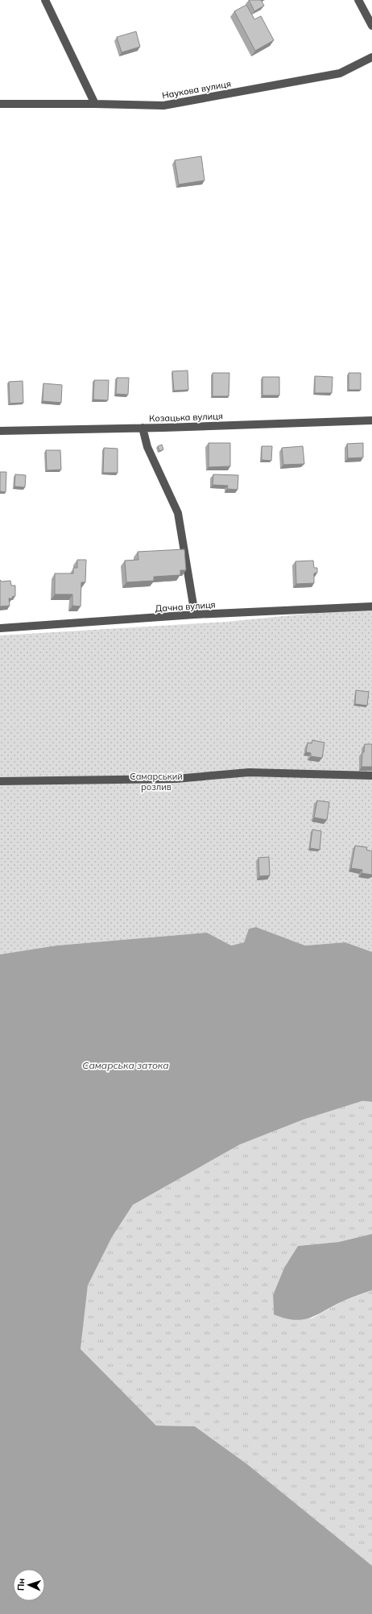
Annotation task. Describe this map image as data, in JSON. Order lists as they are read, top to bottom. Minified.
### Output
{"streets":{"street":["Наукова вулиця","Козацька вулиця","Дачна вулиця"]},"water":["Самарська затока"],"parks":["Самарський розлив"],"north":"left"}
